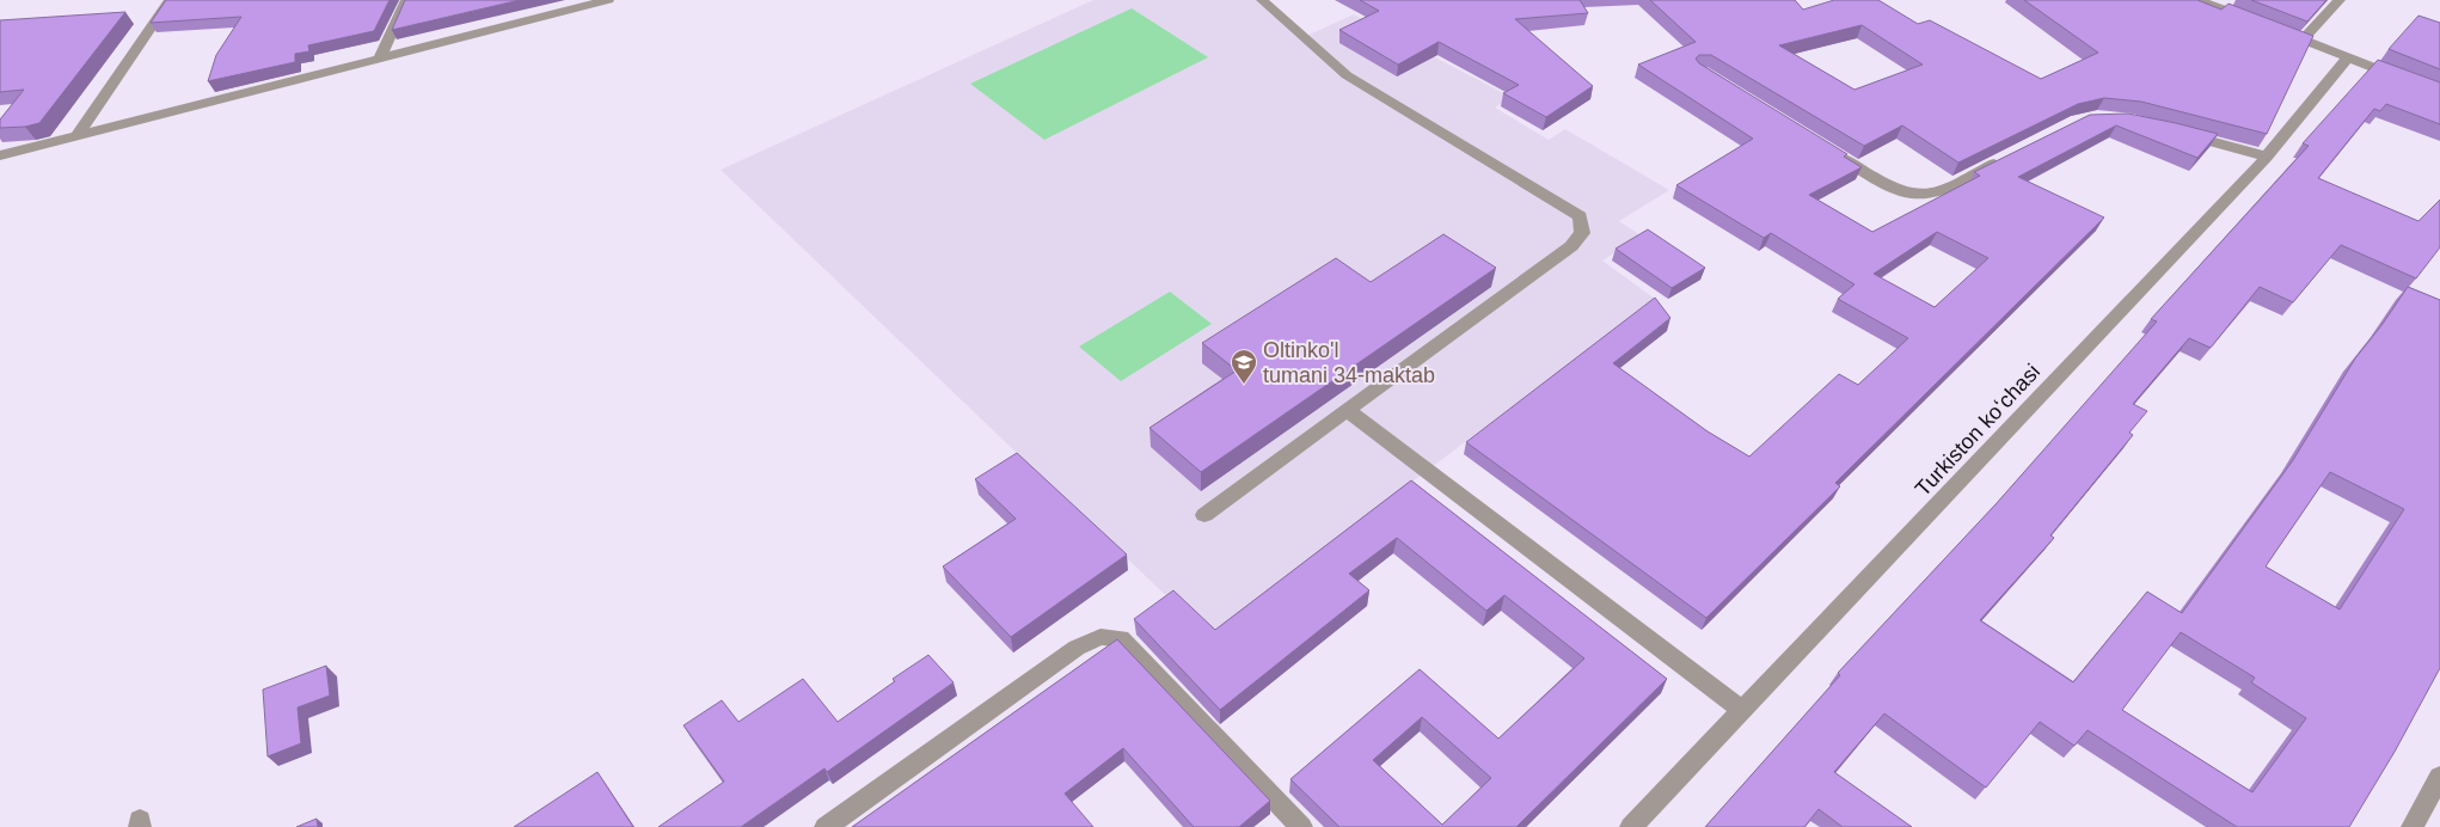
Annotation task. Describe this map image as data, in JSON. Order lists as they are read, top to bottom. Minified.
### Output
{"streets":{"street":["Turkiston koʻchasi"]},"places":{"school or university":["Oltinko'l tumani 34-maktab"]}}
